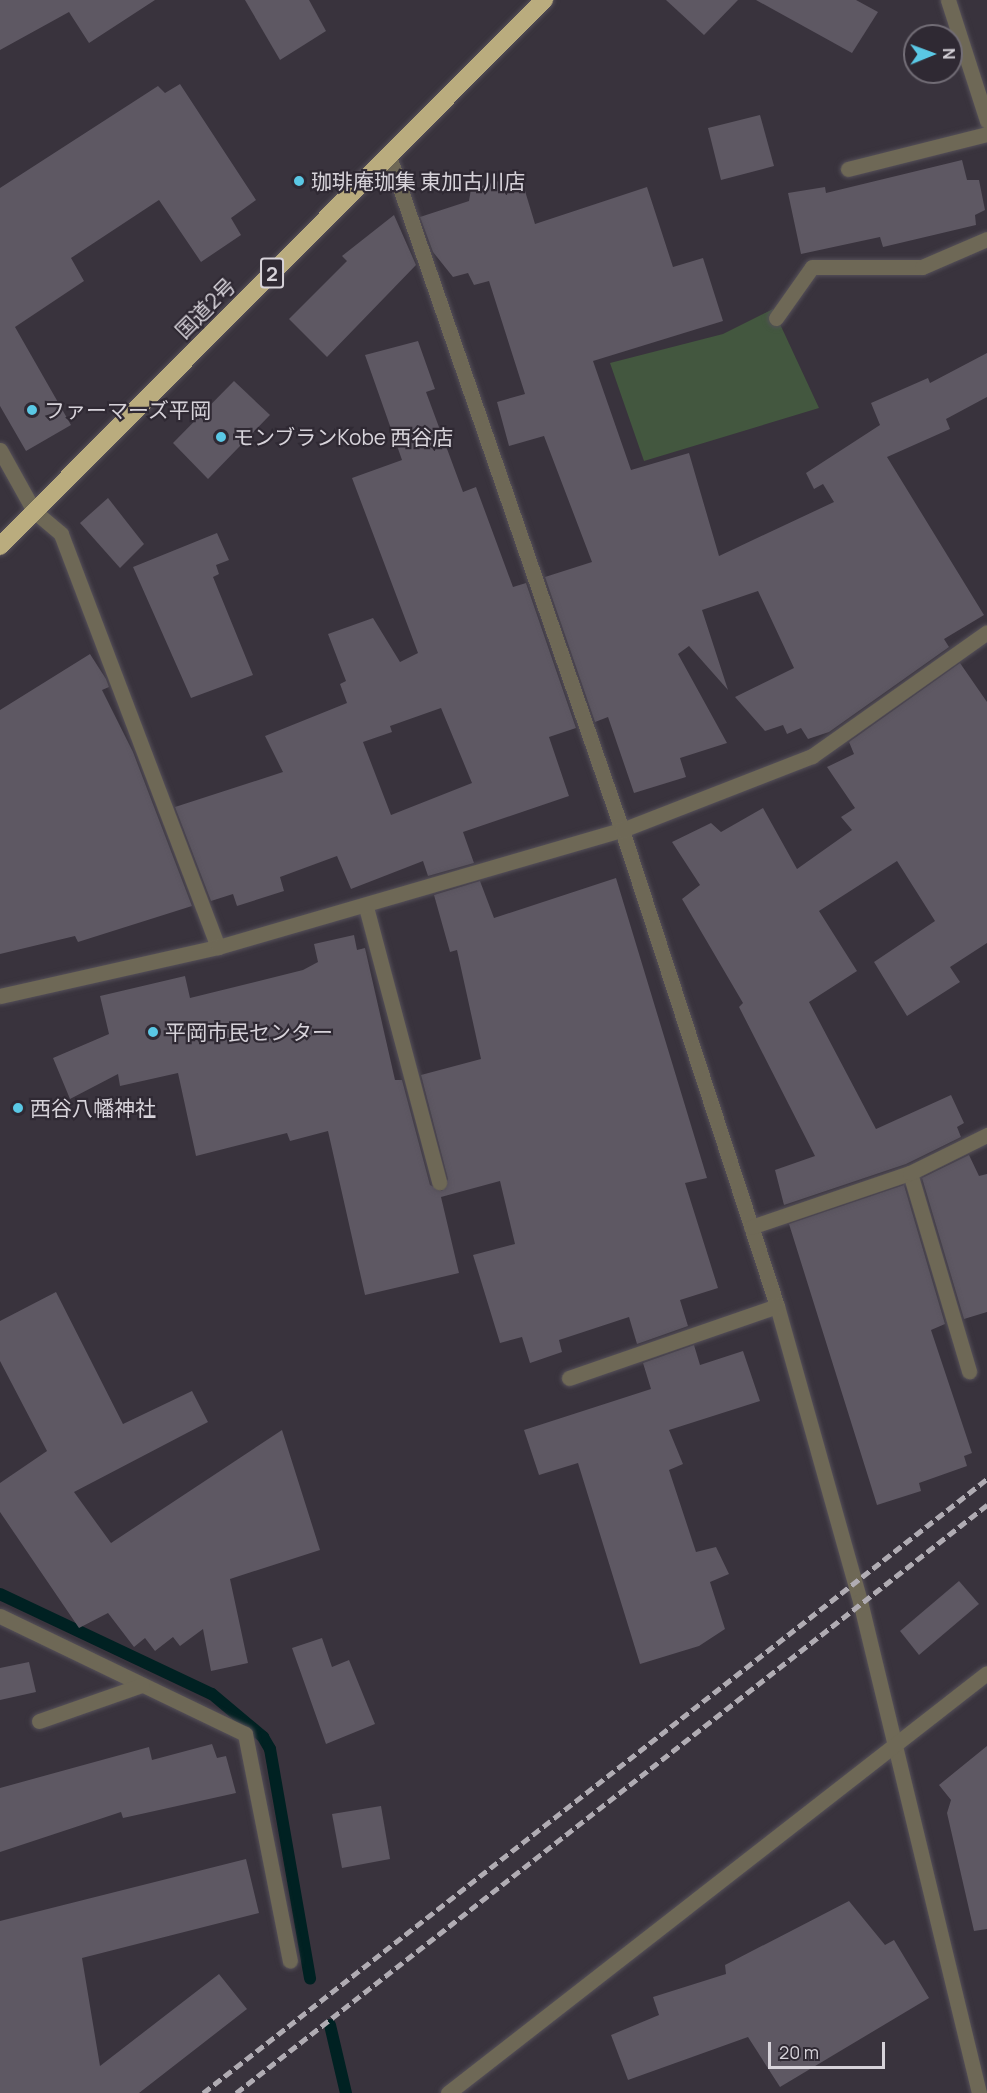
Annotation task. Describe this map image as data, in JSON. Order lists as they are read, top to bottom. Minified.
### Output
{"streets":{"highway":["2","国道2号"]},"places":["珈琲庵珈集 東加古川店","ファーマーズ平岡","モンブランKobe 西谷店","平岡市民センター","西谷八幡神社"],"scale_bar":"20 m","north":"right"}
